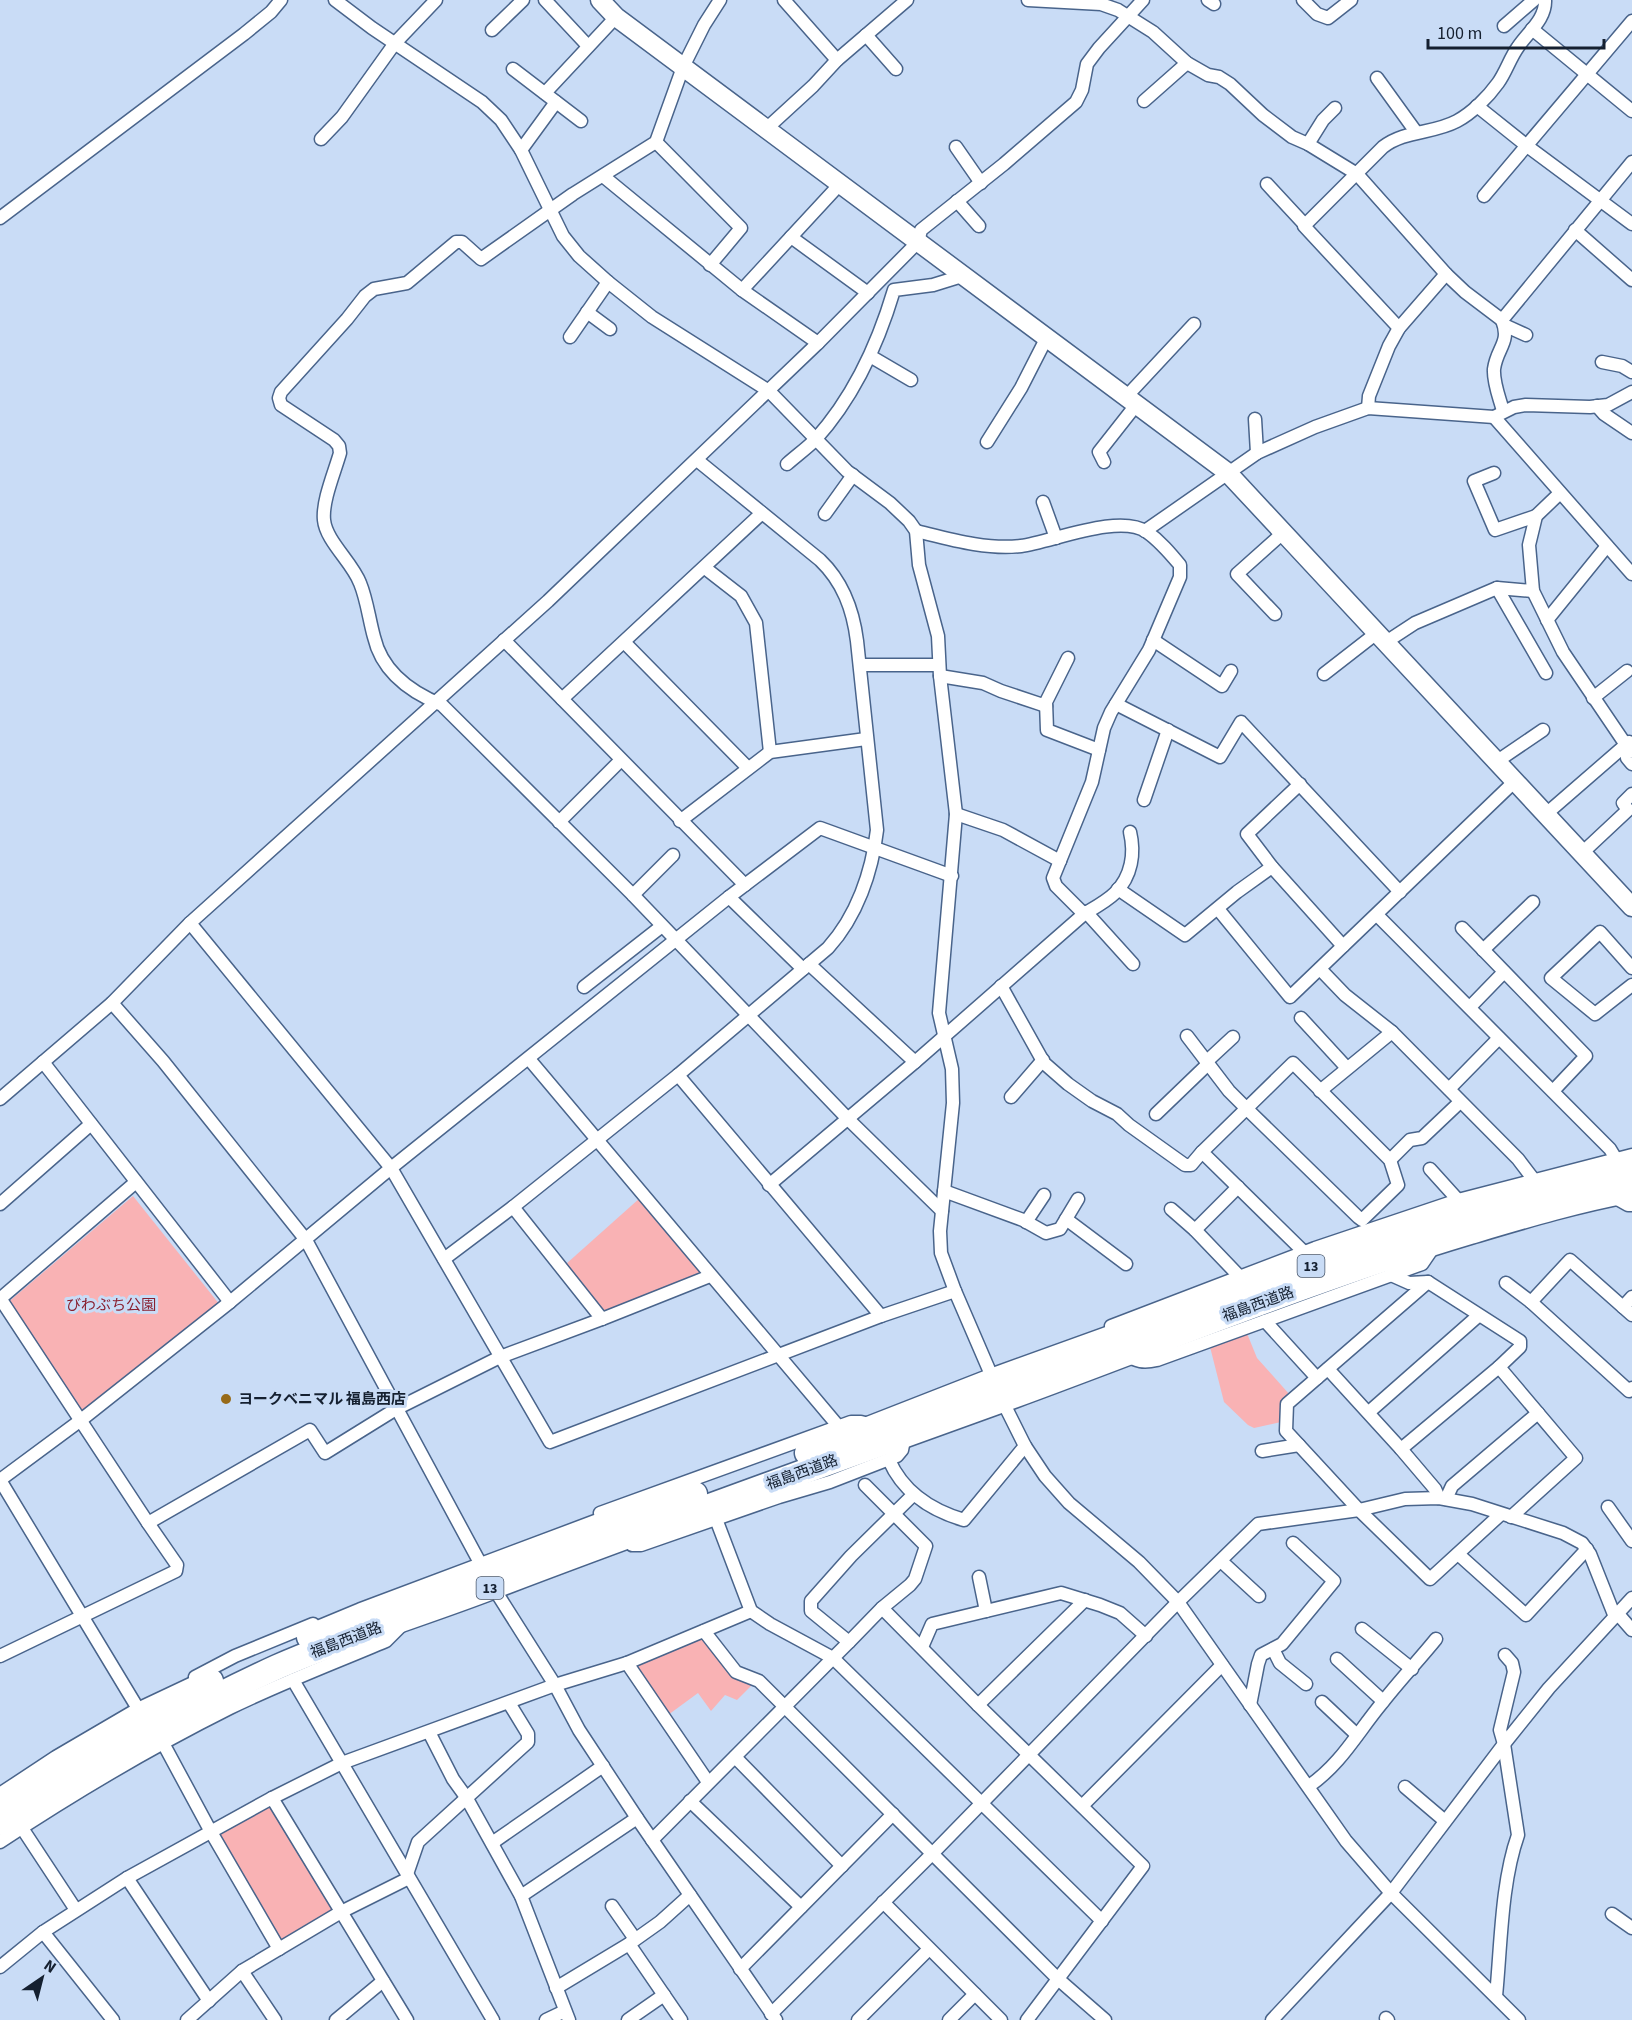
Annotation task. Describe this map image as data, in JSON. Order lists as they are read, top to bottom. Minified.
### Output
{"streets":{"highway":["13","福島西道路"]},"parks":["びわぶち公園"],"places":["ヨークベニマル 福島西店"],"scale_bar":"100 m","north":"top right"}
